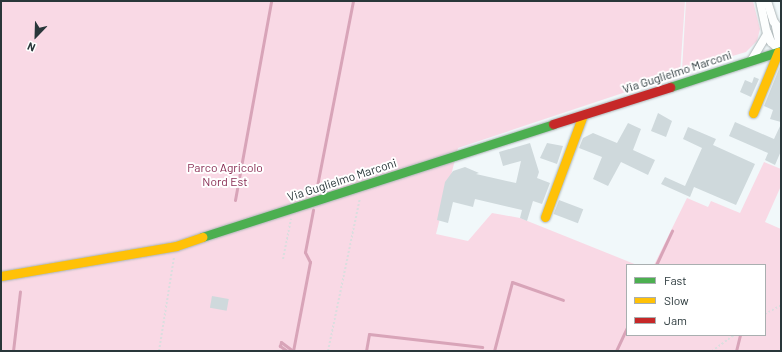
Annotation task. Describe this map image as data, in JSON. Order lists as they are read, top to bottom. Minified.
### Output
{"streets":{"street":["Via Guglielmo Marconi"]},"parks":["Parco Agricolo Nord Est"],"legend":["Fast","Slow","Jam"],"north":"bottom left"}
